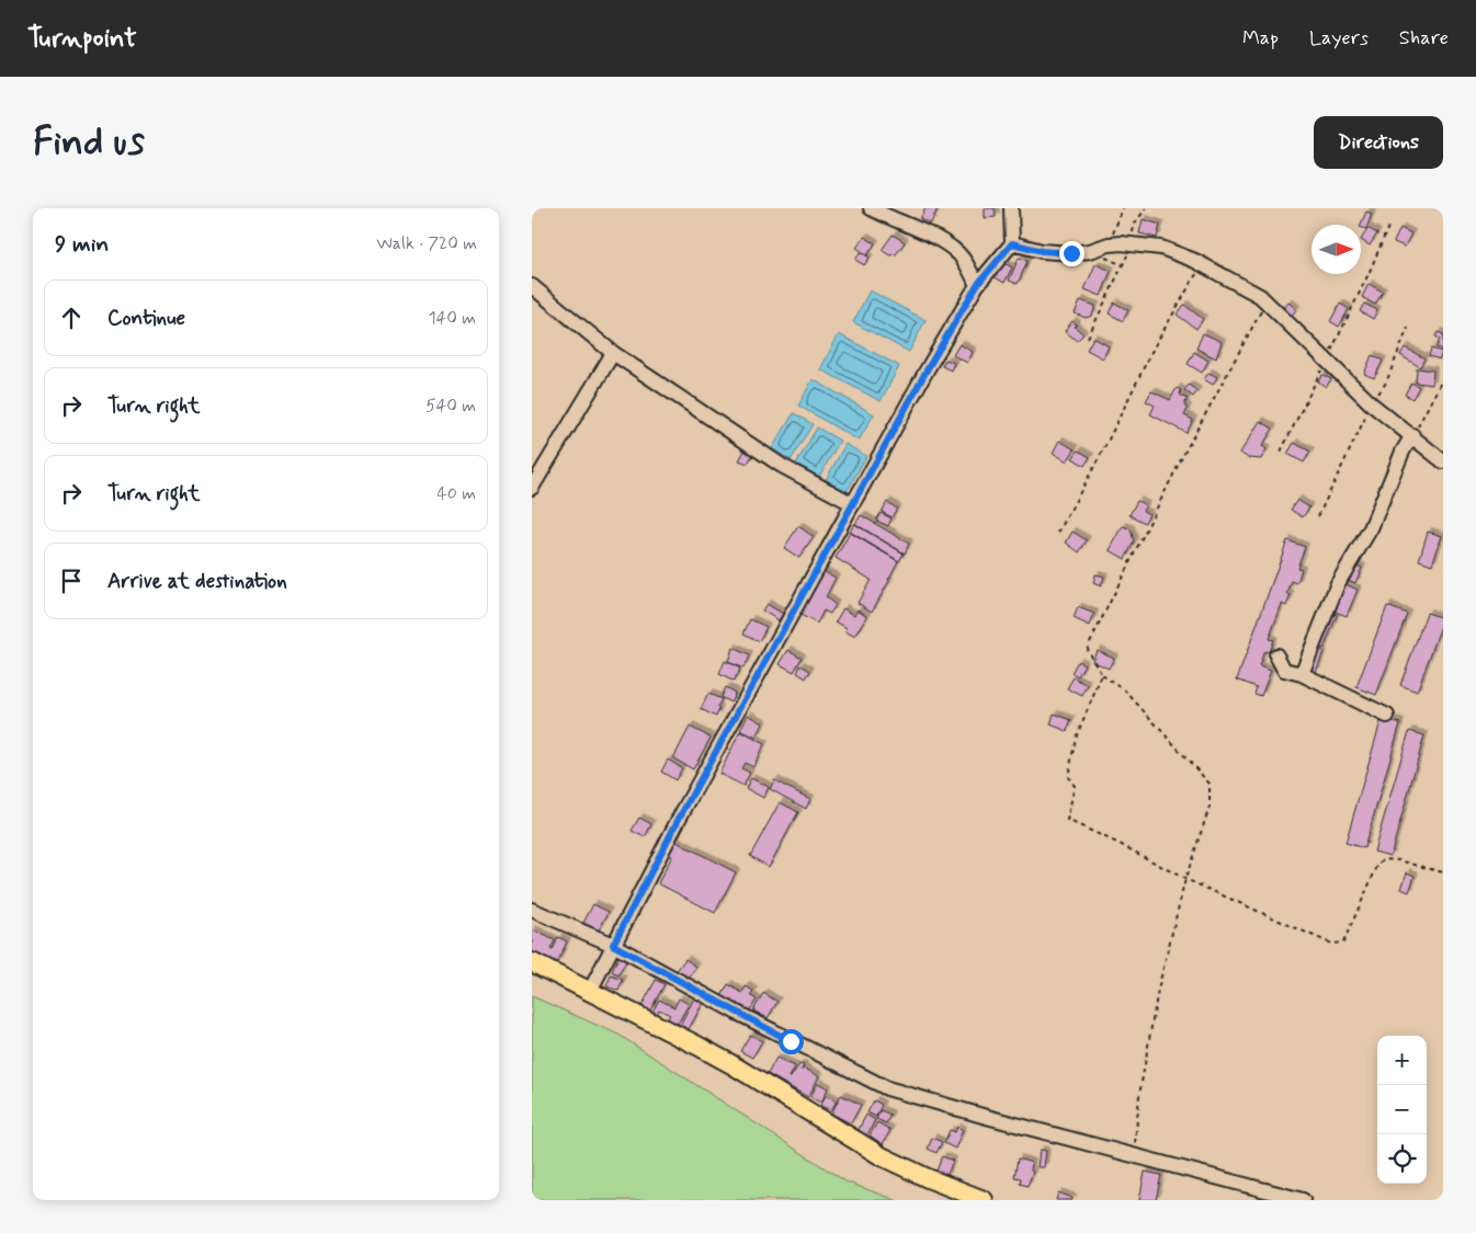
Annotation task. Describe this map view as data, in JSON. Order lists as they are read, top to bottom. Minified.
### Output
{"north":"right","page":{"header":"Turnpoint","nav":["Map","Layers","Share"],"buttons":"Directions","title":"Find us","heading":["9 min","Walk · 720 m"],"list":[["Continue","140 m"],["Turn right","540 m"],["Turn right","40 m"],"Arrive at destination"],"map_buttons":["+","−"]}}
